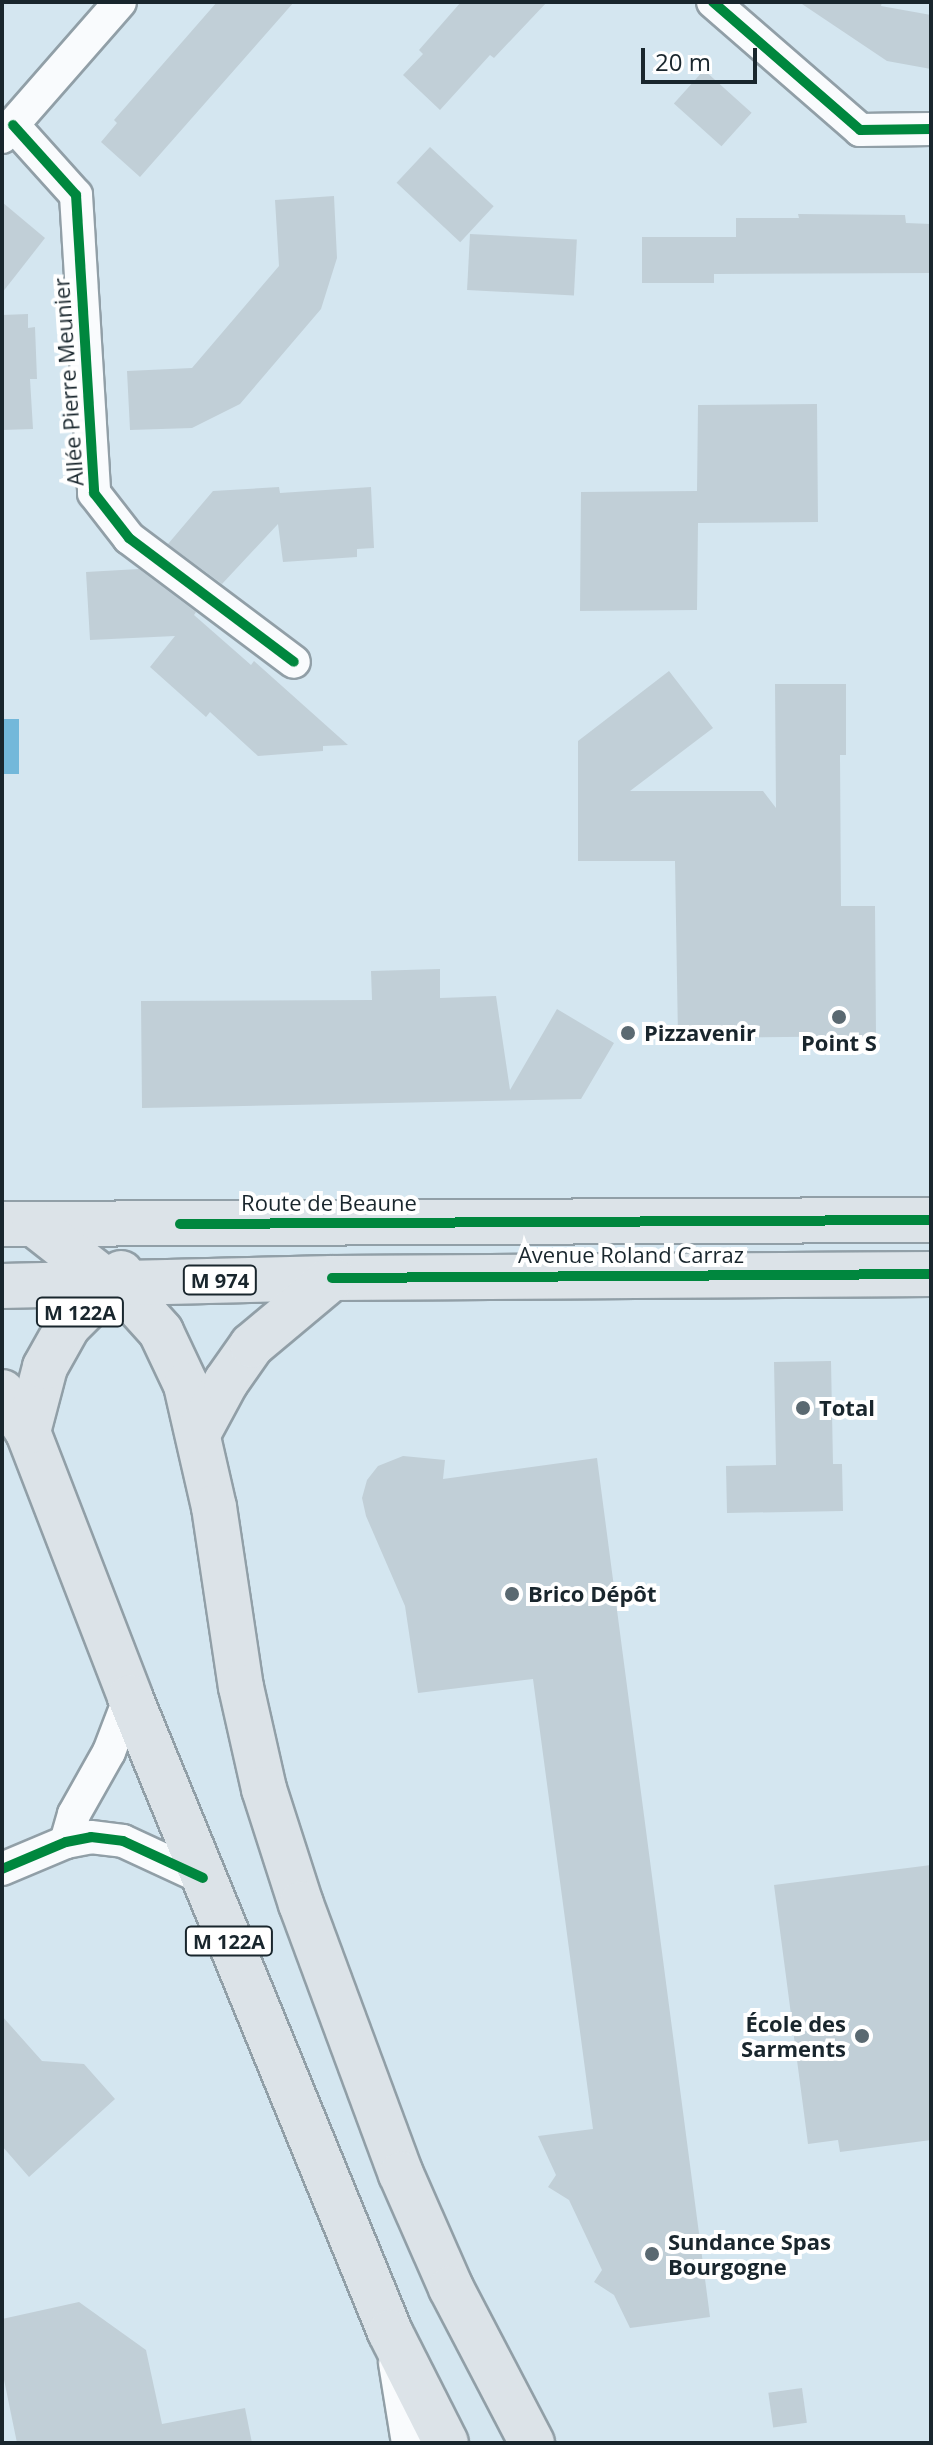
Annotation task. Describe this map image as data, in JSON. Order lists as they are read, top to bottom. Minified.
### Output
{"streets":{"main road":["Route de Beaune","Avenue Roland Carraz","M 974","M 122A"],"street":["Allée Pierre Meunier"]},"crossings":[["Route de Beaune","Avenue Roland Carraz"],["Route de Beaune","M 122A"],["Avenue Roland Carraz","M 974"],["M 974","M 122A"]],"places":["Point S","Pizzavenir","Total","Brico Dépôt","École des Sarments","Sundance Spas Bourgogne"],"scale_bar":"20 m"}
